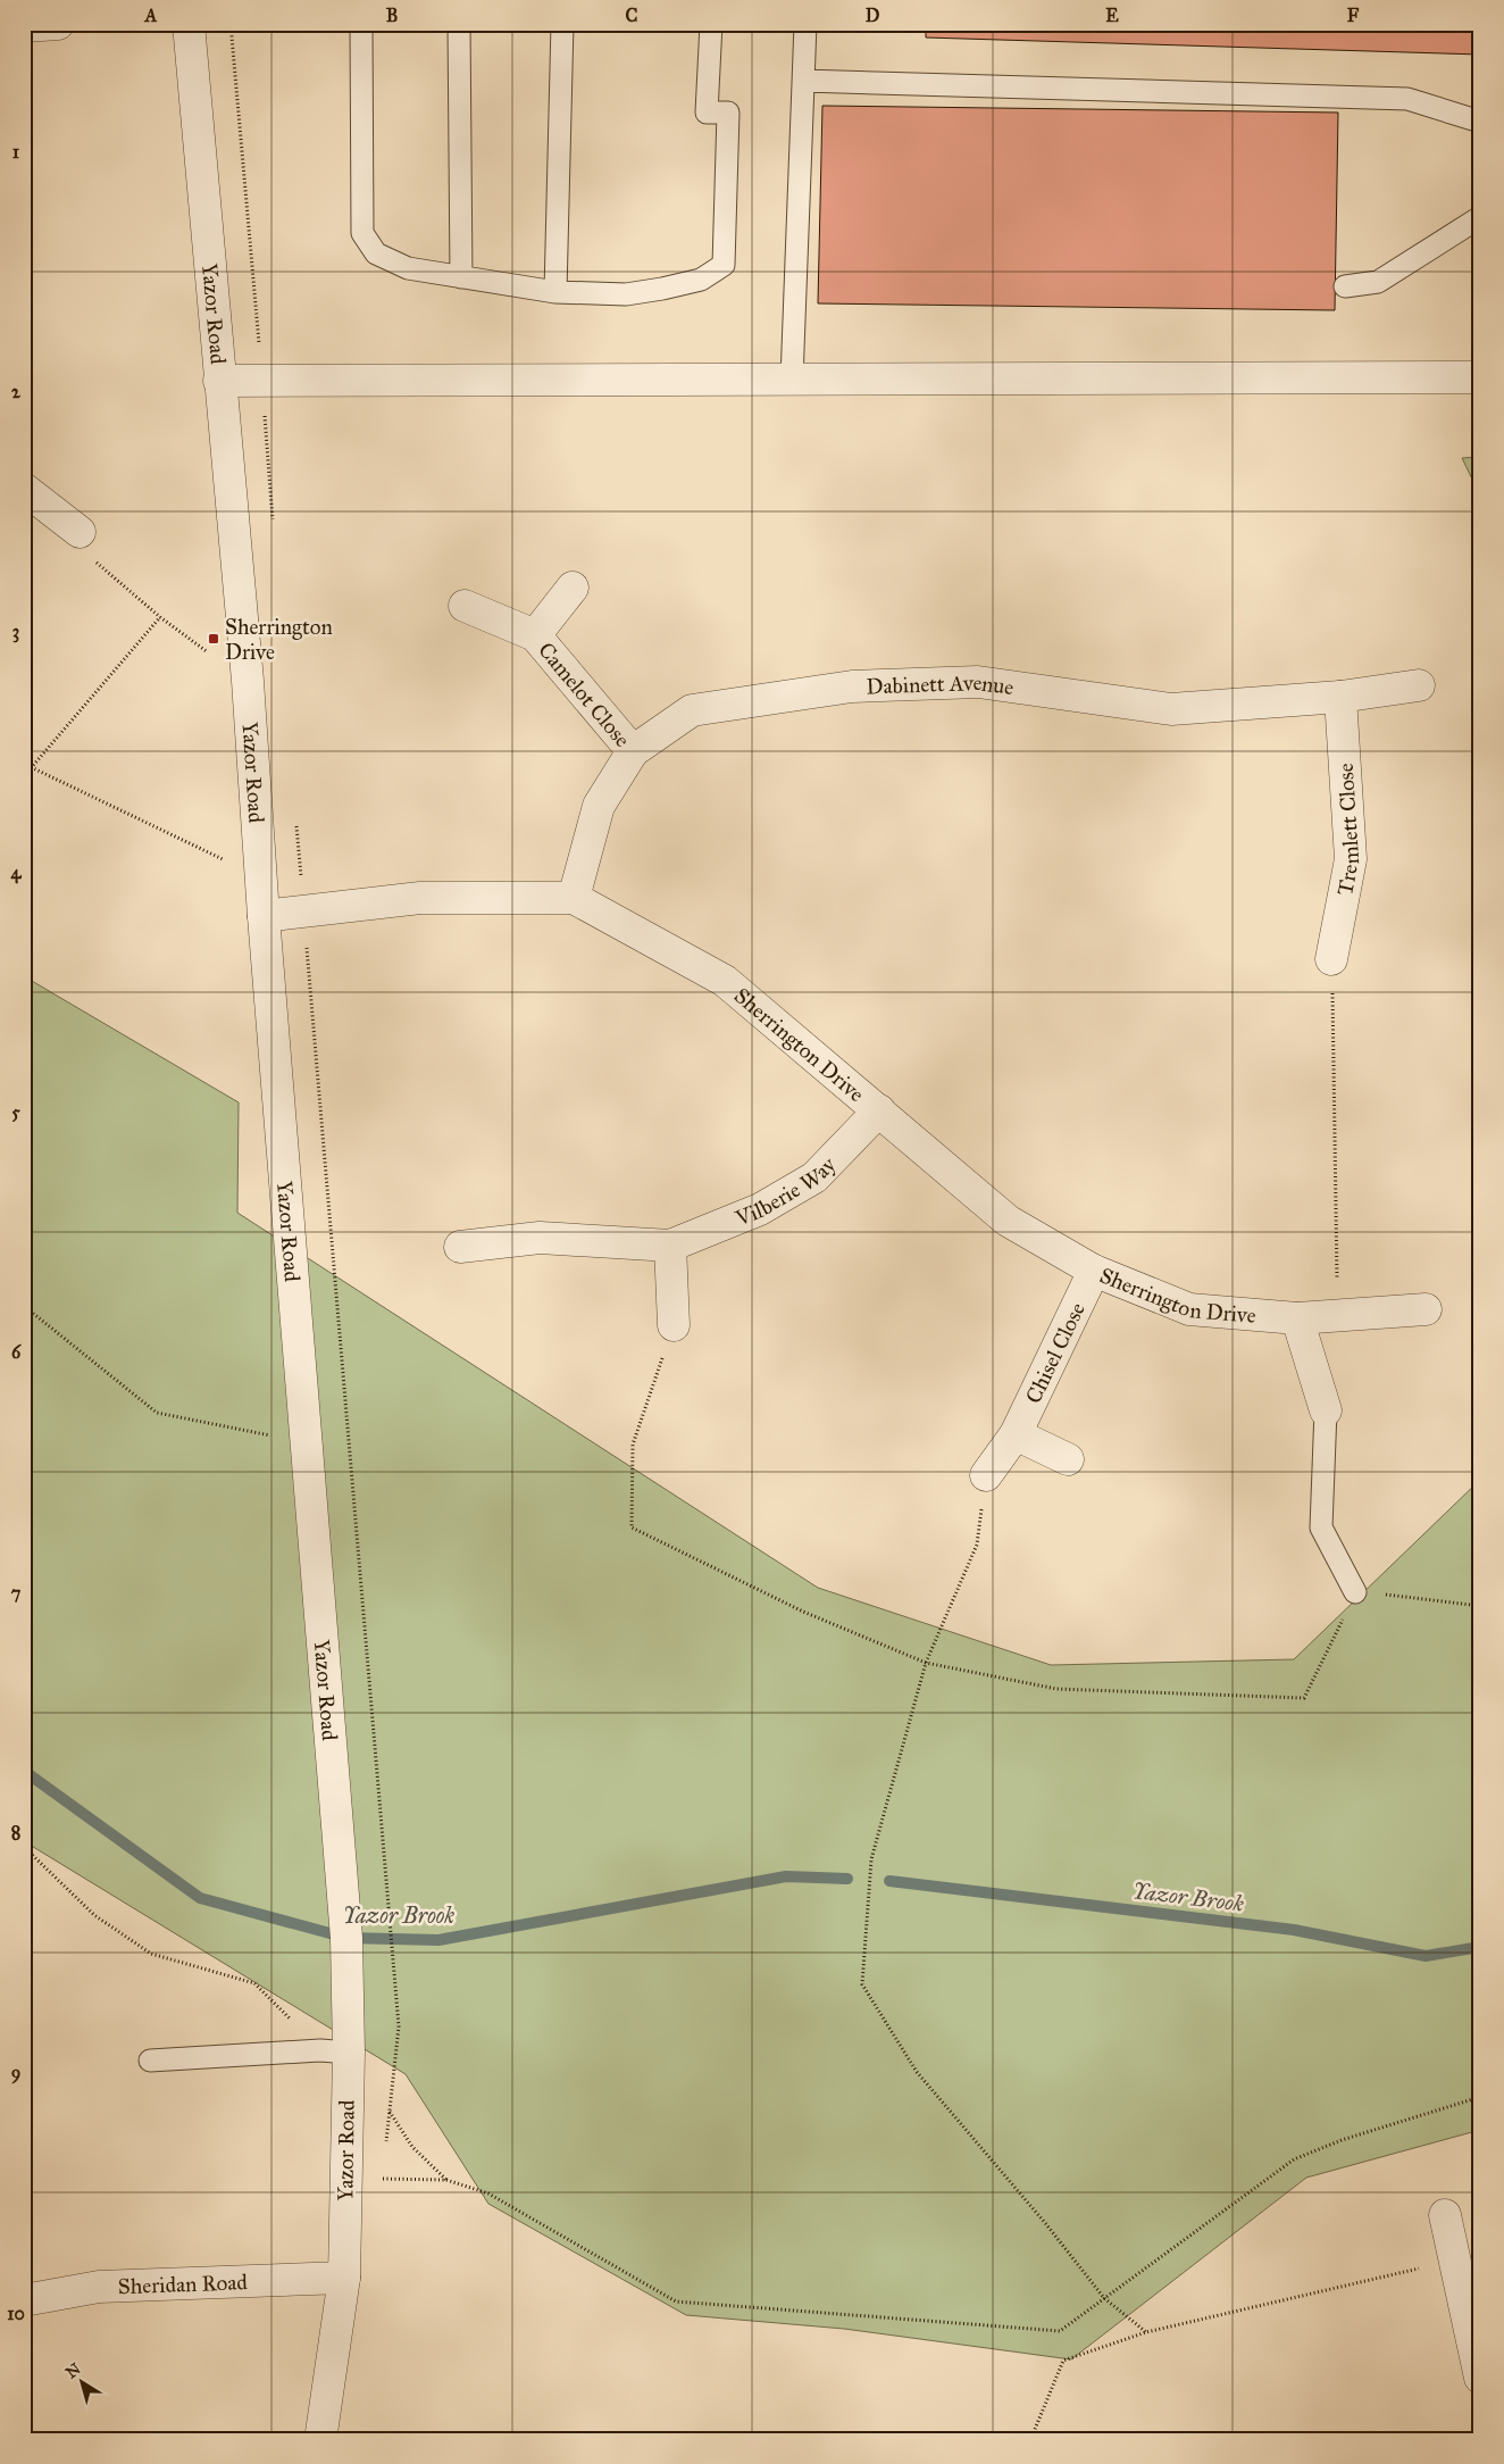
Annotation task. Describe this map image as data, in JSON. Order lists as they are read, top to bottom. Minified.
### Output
{"streets":{"street":["Yazor Road","Dabinett Avenue","Camelot Close","Tremlett Close","Sherrington Drive","Vilberie Way","Chisel Close","Sheridan Road"]},"crossings":[["Yazor Road","Sherrington Drive"],["Yazor Road","Sheridan Road"],["Dabinett Avenue","Camelot Close"],["Dabinett Avenue","Tremlett Close"],["Dabinett Avenue","Sherrington Drive"],["Sherrington Drive","Vilberie Way"],["Sherrington Drive","Chisel Close"]],"water":["Yazor Brook"],"places":{"transit":["Sherrington Drive"]},"north":"top left","grid":{"columns":["A","B","C","D","E","F"],"rows":["1","2","3","4","5","6","7","8","9","10"]}}
